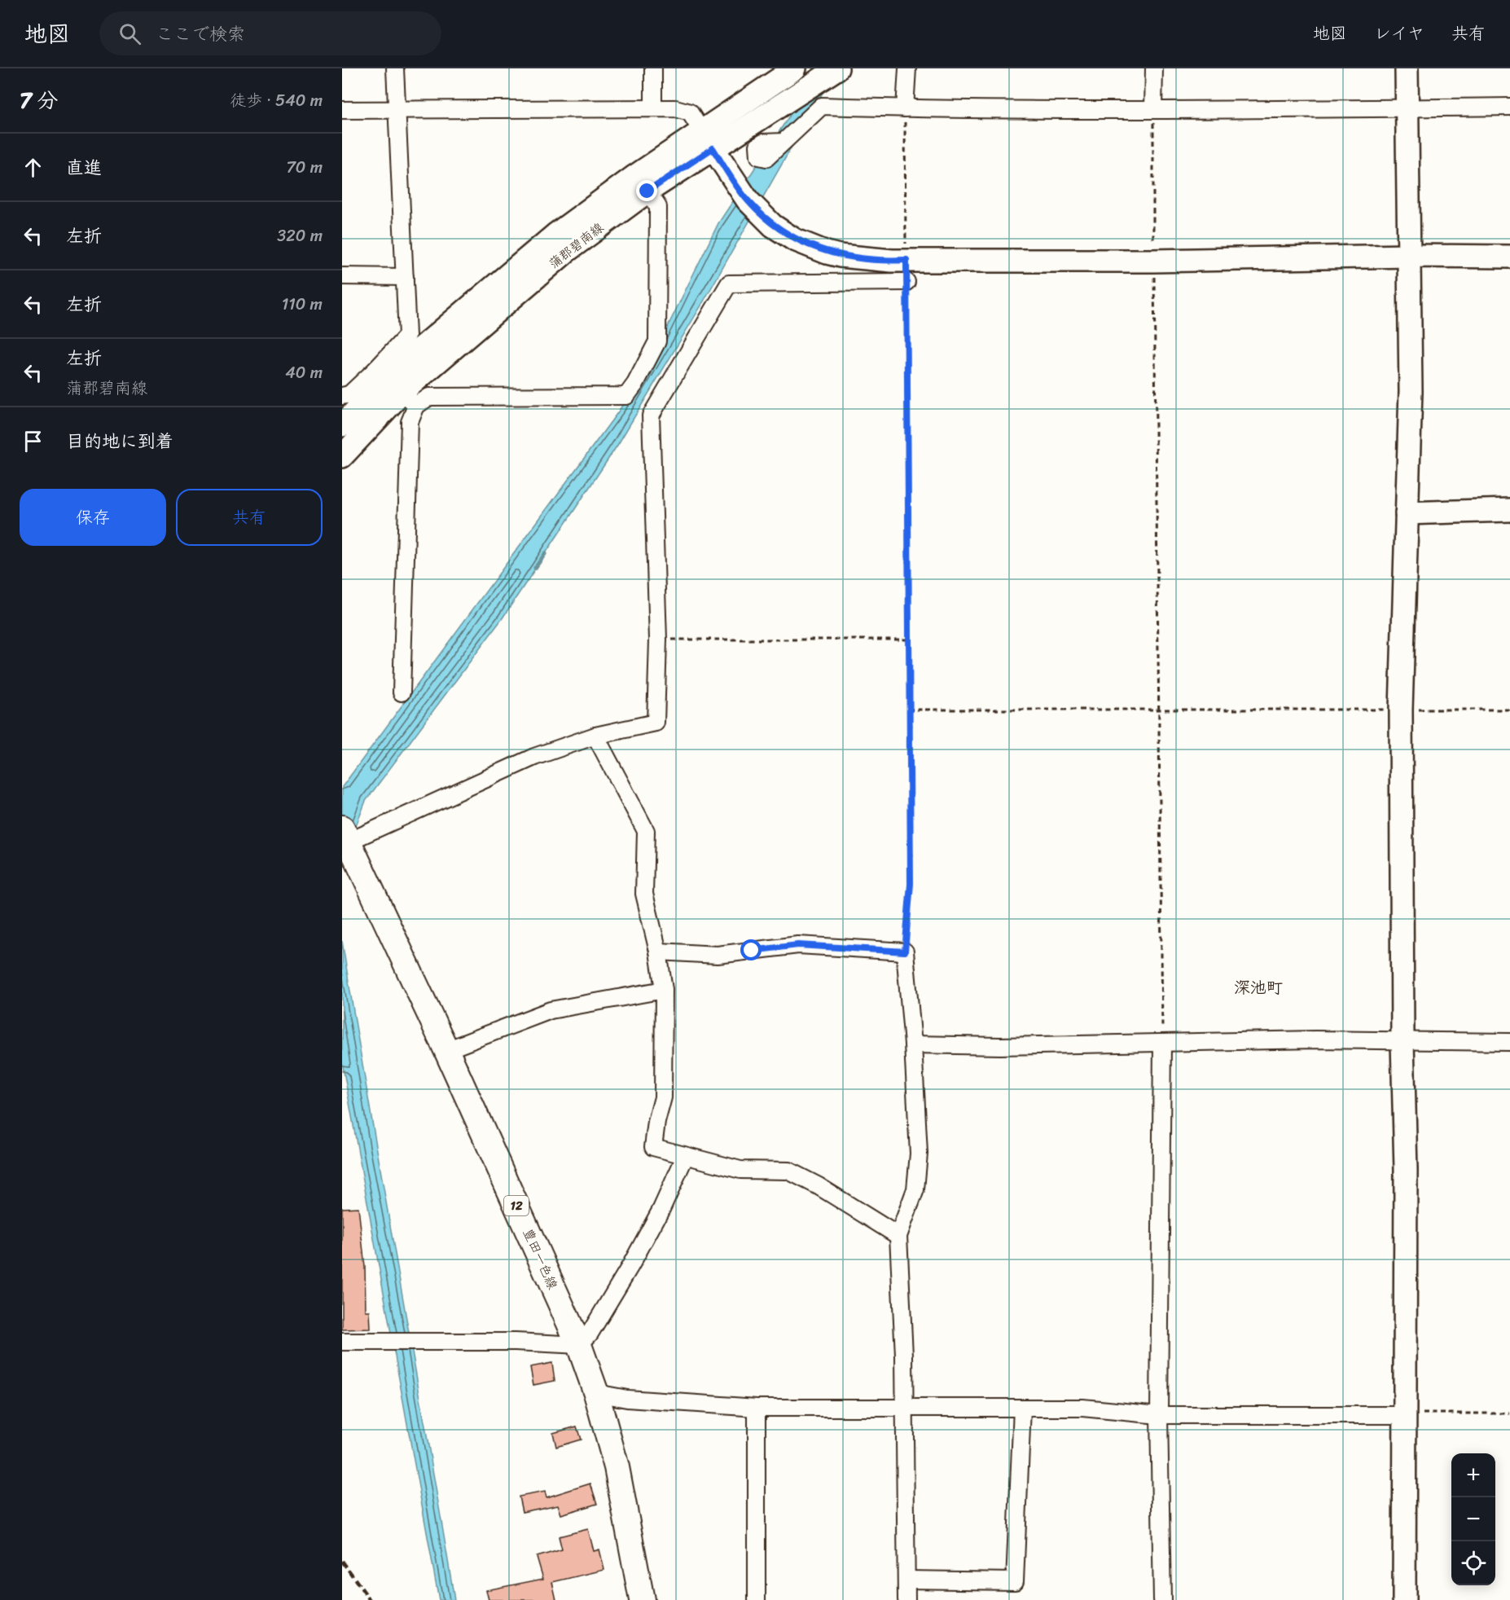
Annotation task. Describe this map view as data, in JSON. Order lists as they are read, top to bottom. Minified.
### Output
{"streets":{"main road":["12","豊田一色線"],"street":["蒲郡碧南線"]},"districts":["深池町"],"page":{"header":"地図","search":"ここで検索","nav":["地図","レイヤ","共有"],"heading":["7 分","徒歩 · 540 m"],"list":[["直進","70 m"],["左折","320 m"],["左折","110 m"],["左折","蒲郡碧南線","40 m"],"目的地に到着"],"buttons":["保存","共有"],"map_buttons":["+","−"]}}
